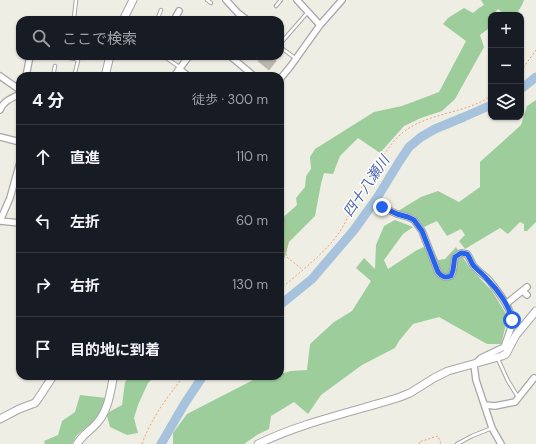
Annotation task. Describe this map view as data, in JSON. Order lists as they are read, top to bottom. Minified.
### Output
{"water":["四十八瀬川"],"page":{"map_buttons":["+","−"],"search":"ここで検索","heading":["4 分","徒歩 · 300 m"],"list":[["直進","110 m"],["左折","60 m"],["右折","130 m"],"目的地に到着"]}}
